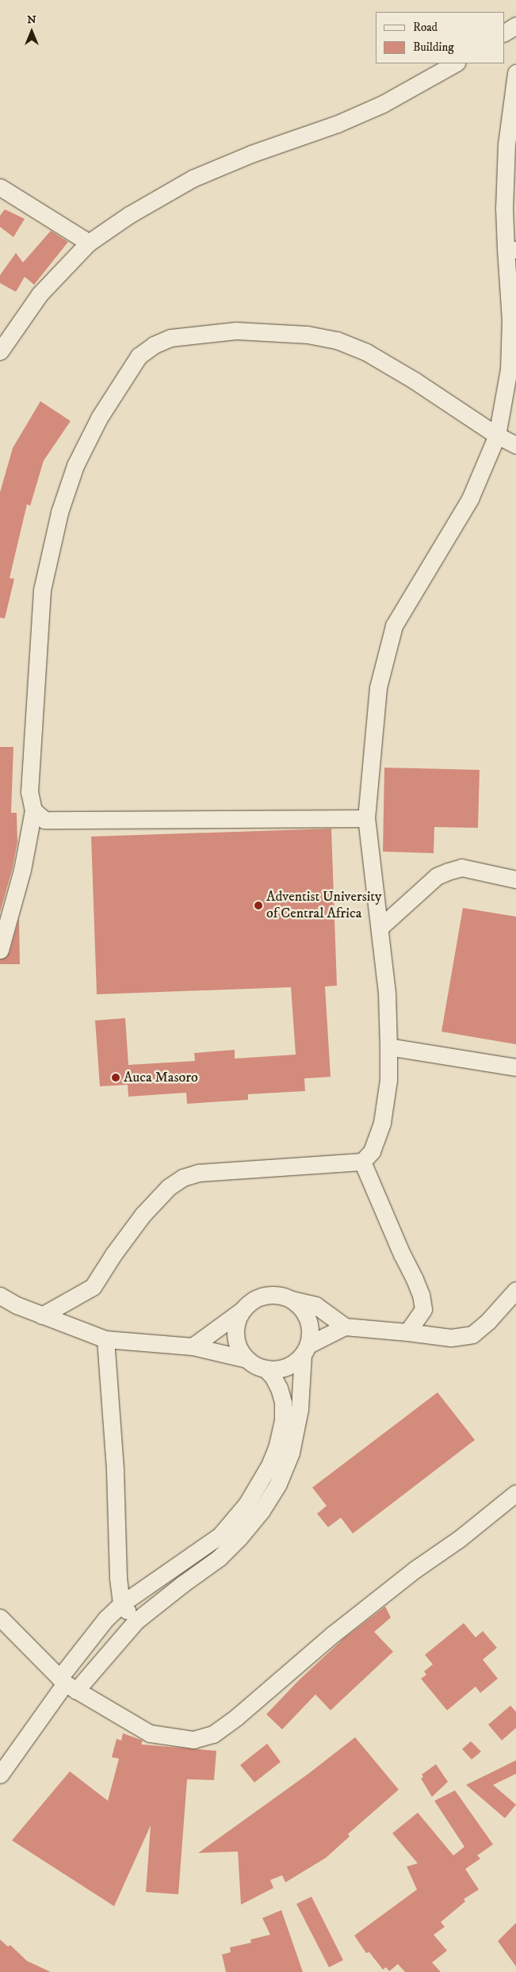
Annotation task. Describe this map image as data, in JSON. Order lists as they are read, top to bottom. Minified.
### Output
{"places":["Adventist University of Central Africa","Auca Masoro"],"legend":["Road","Building"],"north":"top"}
